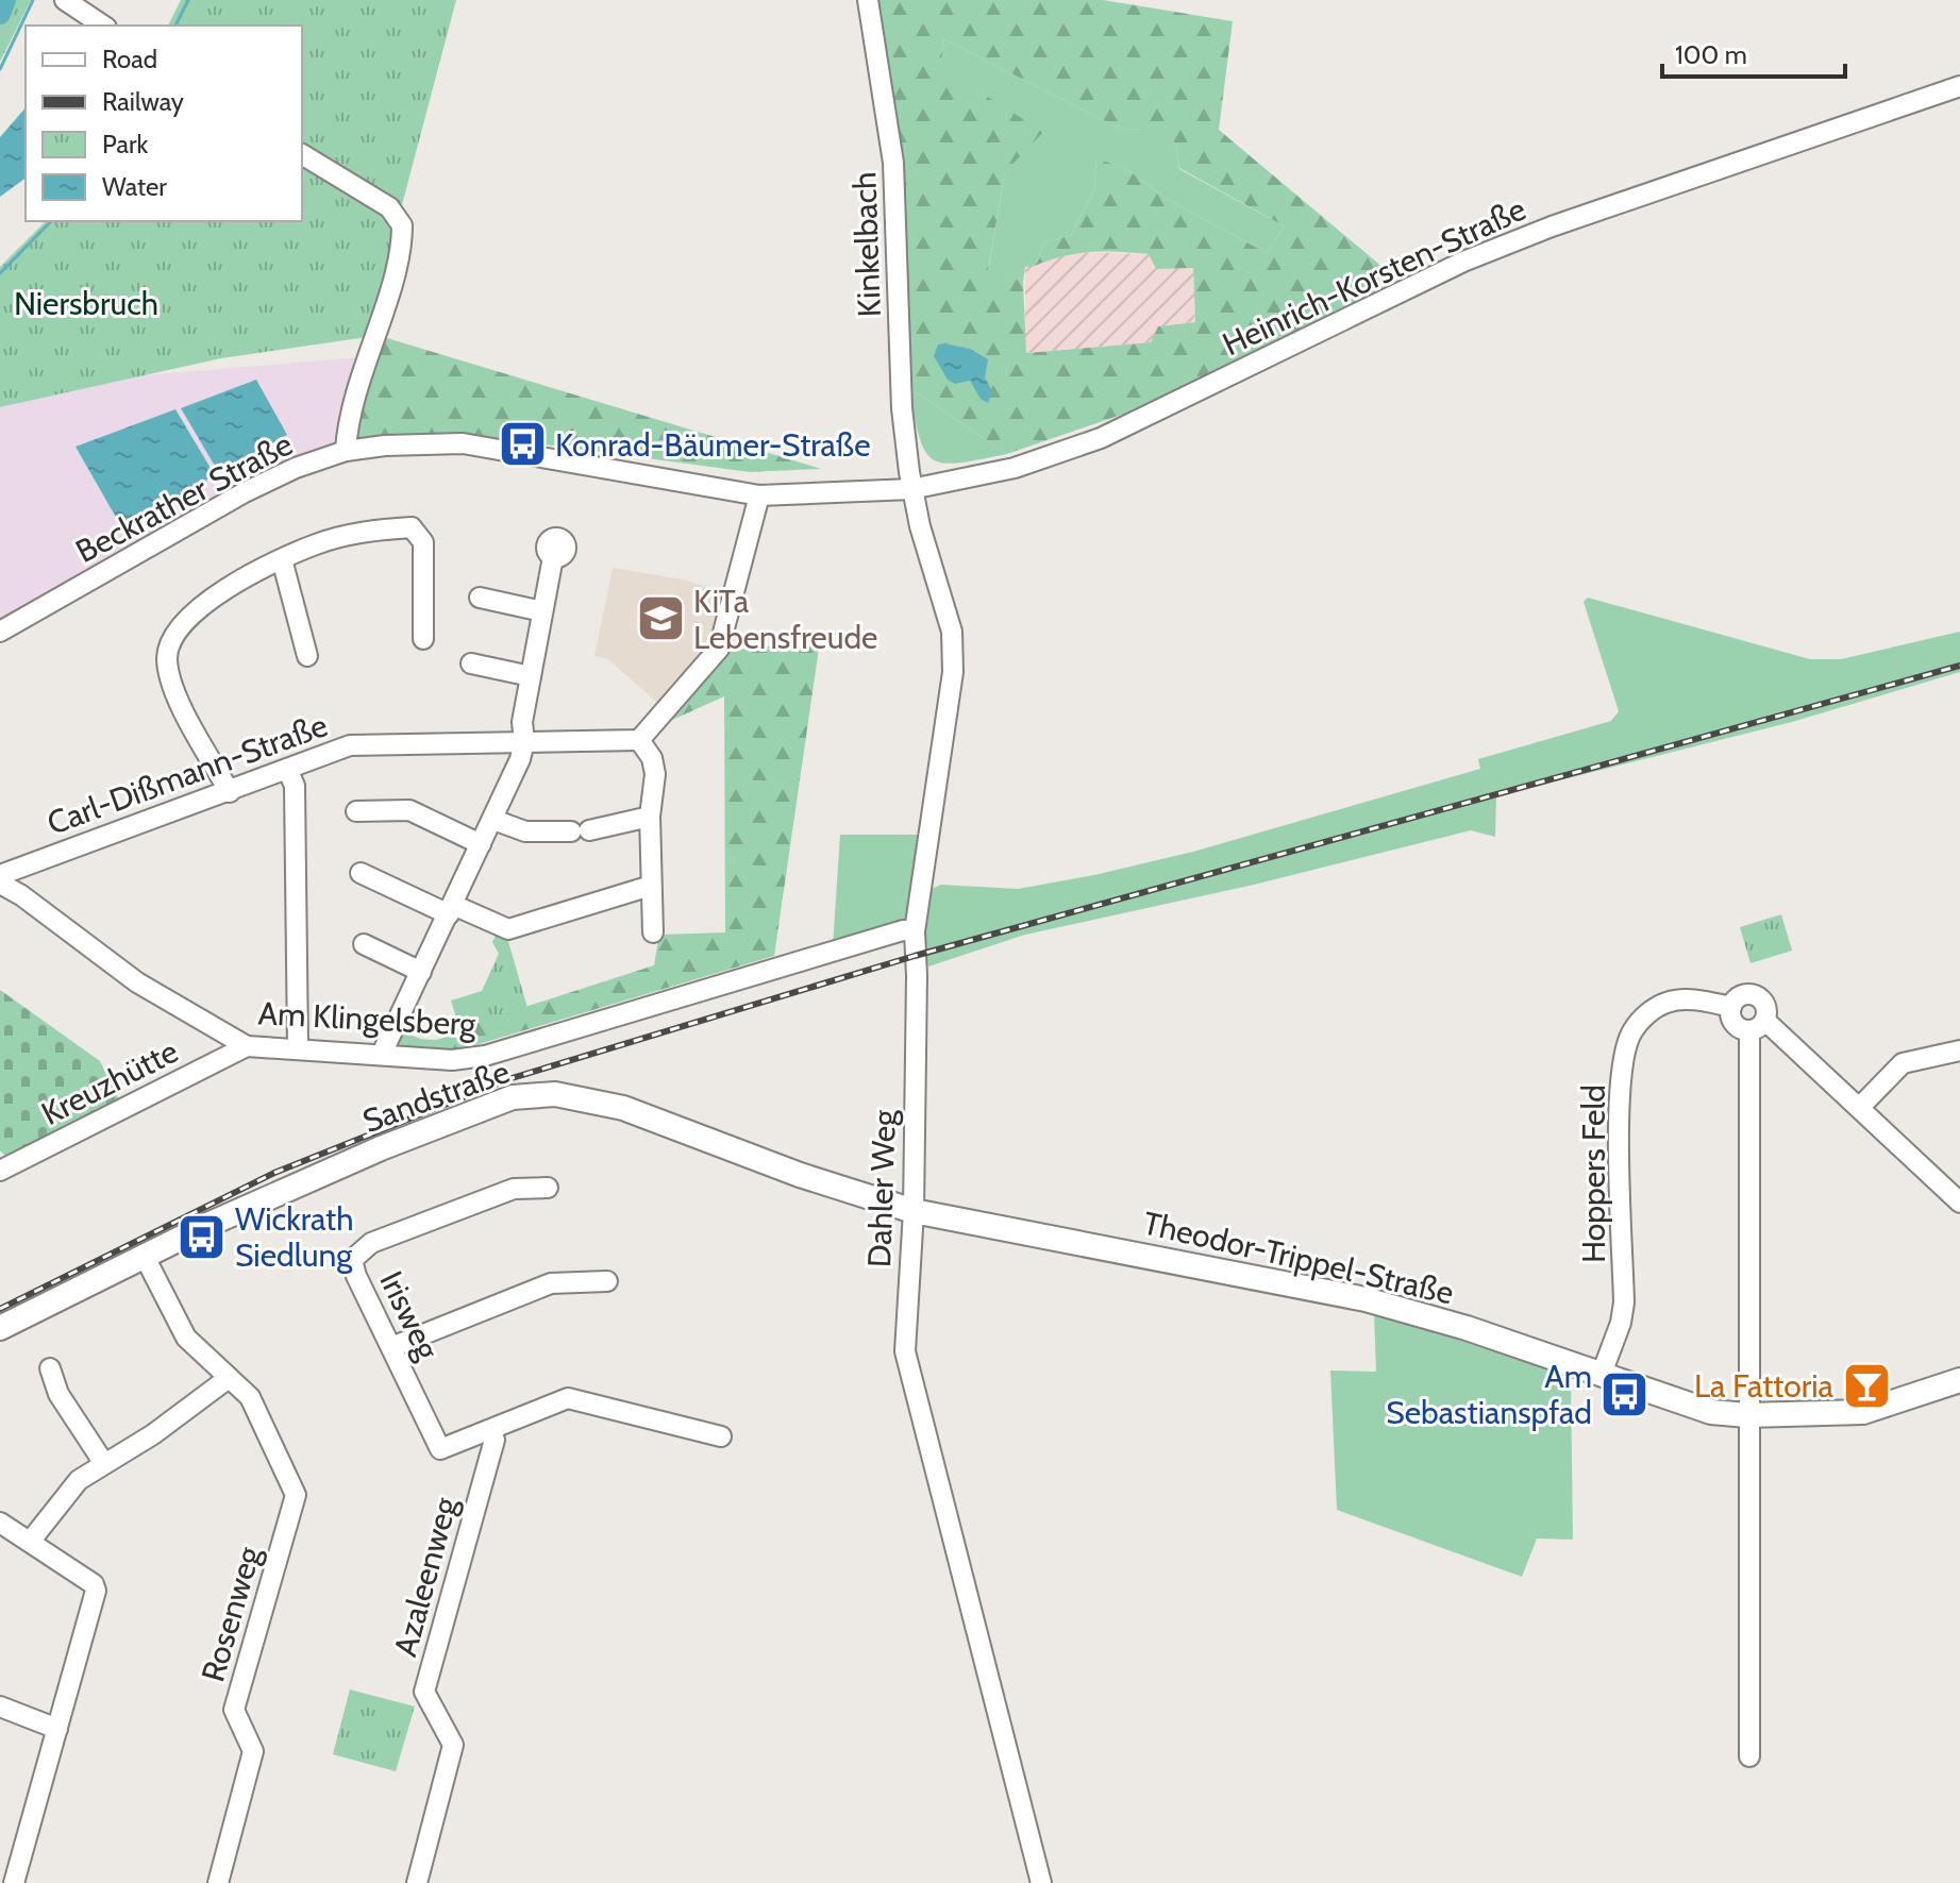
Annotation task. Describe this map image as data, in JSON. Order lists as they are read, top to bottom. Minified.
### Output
{"streets":{"main road":["Sandstraße","Theodor-Trippel-Straße"],"street":["Kinkelbach","Heinrich-Korsten-Straße","Beckrather Straße","Carl-Dißmann-Straße","Am Klingelsberg","Kreuzhütte","Hoppers Feld","Dahler Weg","Irisweg","Azaleenweg","Rosenweg"]},"crossings":[["Kinkelbach","Heinrich-Korsten-Straße"],["Kinkelbach","Beckrather Straße"],["Kinkelbach","Dahler Weg"],["Heinrich-Korsten-Straße","Beckrather Straße"],["Heinrich-Korsten-Straße","Dahler Weg"],["Beckrather Straße","Dahler Weg"],["Am Klingelsberg","Kreuzhütte"],["Am Klingelsberg","Dahler Weg"],["Sandstraße","Dahler Weg"],["Sandstraße","Theodor-Trippel-Straße"],["Hoppers Feld","Theodor-Trippel-Straße"],["Dahler Weg","Theodor-Trippel-Straße"],["Irisweg","Azaleenweg"]],"parks":["Niersbruch"],"places":{"bus stop":["Konrad-Bäumer-Straße","Wickrath Siedlung","Am Sebastianspfad"],"school or university":["KiTa Lebensfreude"],"bar":["La Fattoria"]},"legend":["Road","Railway","Park","Water"],"scale_bar":"100 m"}
